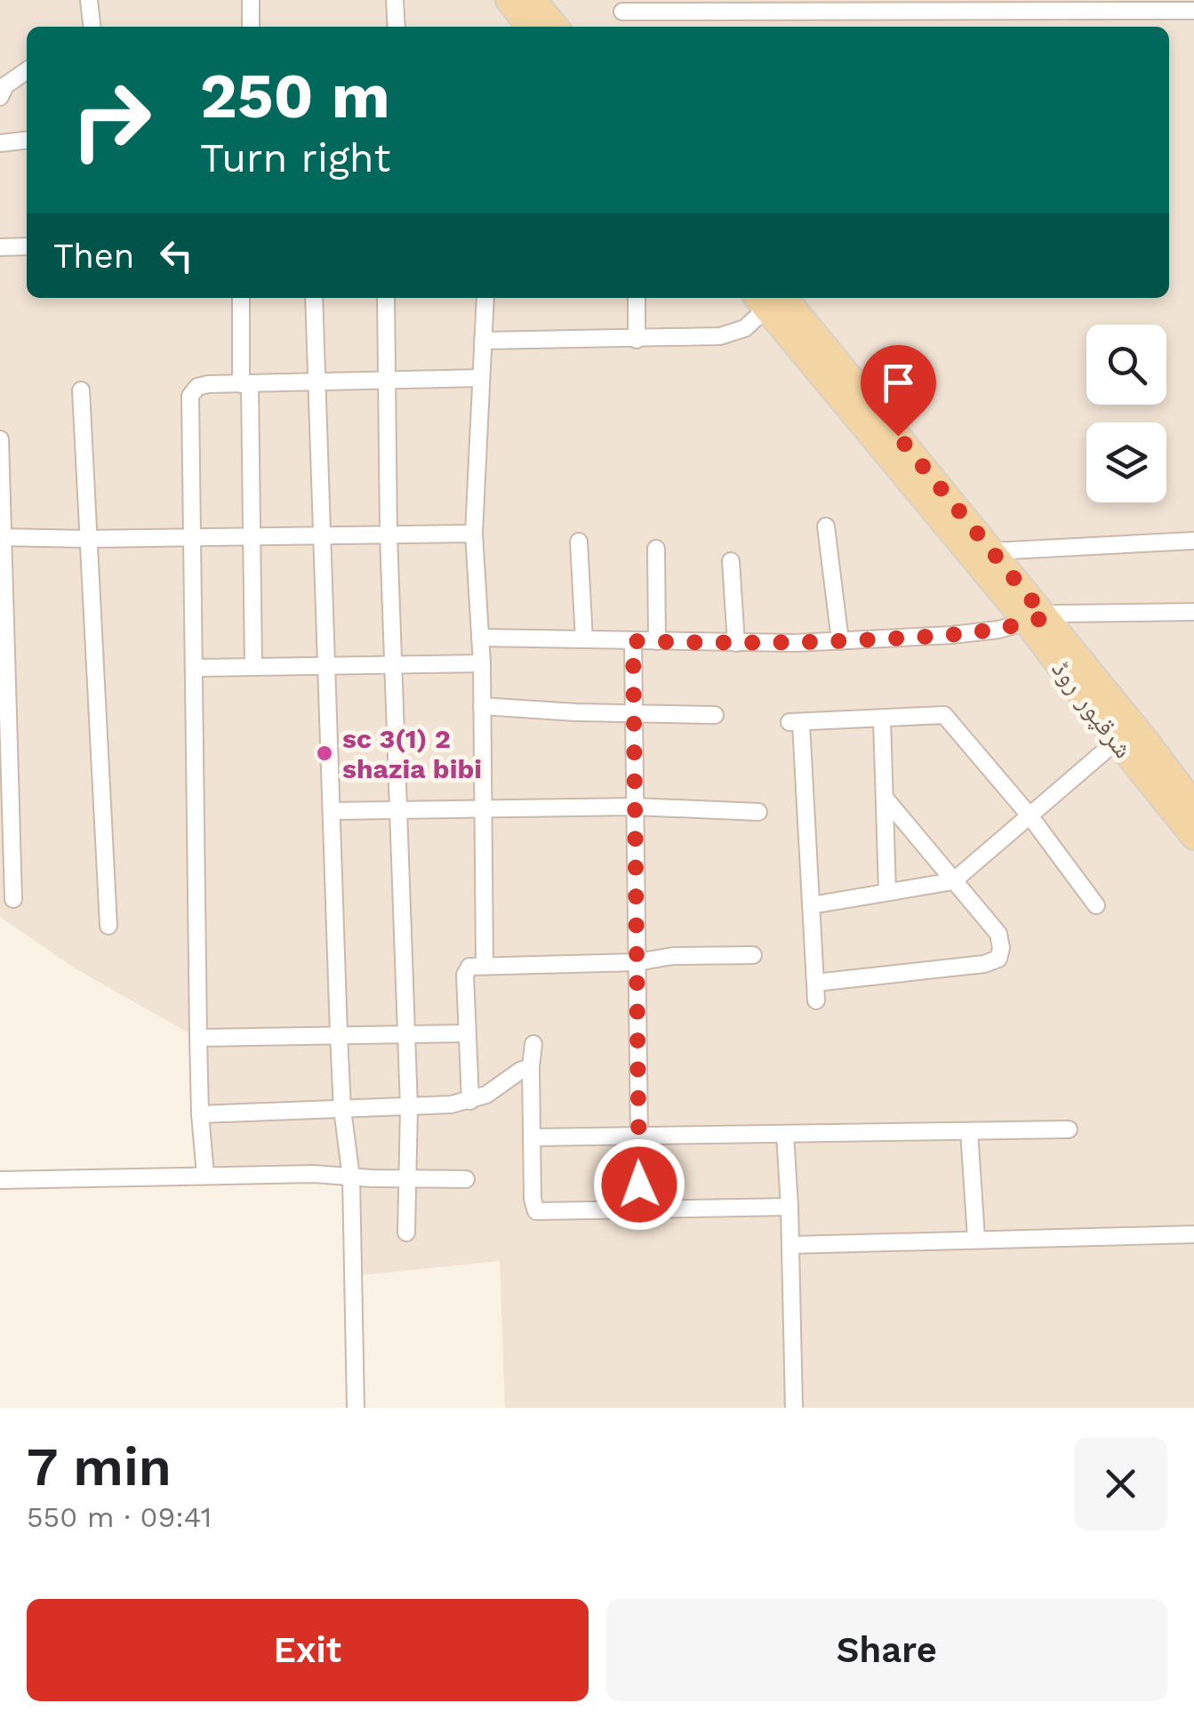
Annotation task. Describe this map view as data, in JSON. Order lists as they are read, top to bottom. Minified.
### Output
{"streets":{"main road":["شرقپور روڈ"]},"places":["sc 3(1) 2 shazia bibi"],"page":{"turn":["250 m","Turn right"],"then":"Then","heading":["7 min","550 m · 09:41"],"buttons":["Exit","Share"]}}
